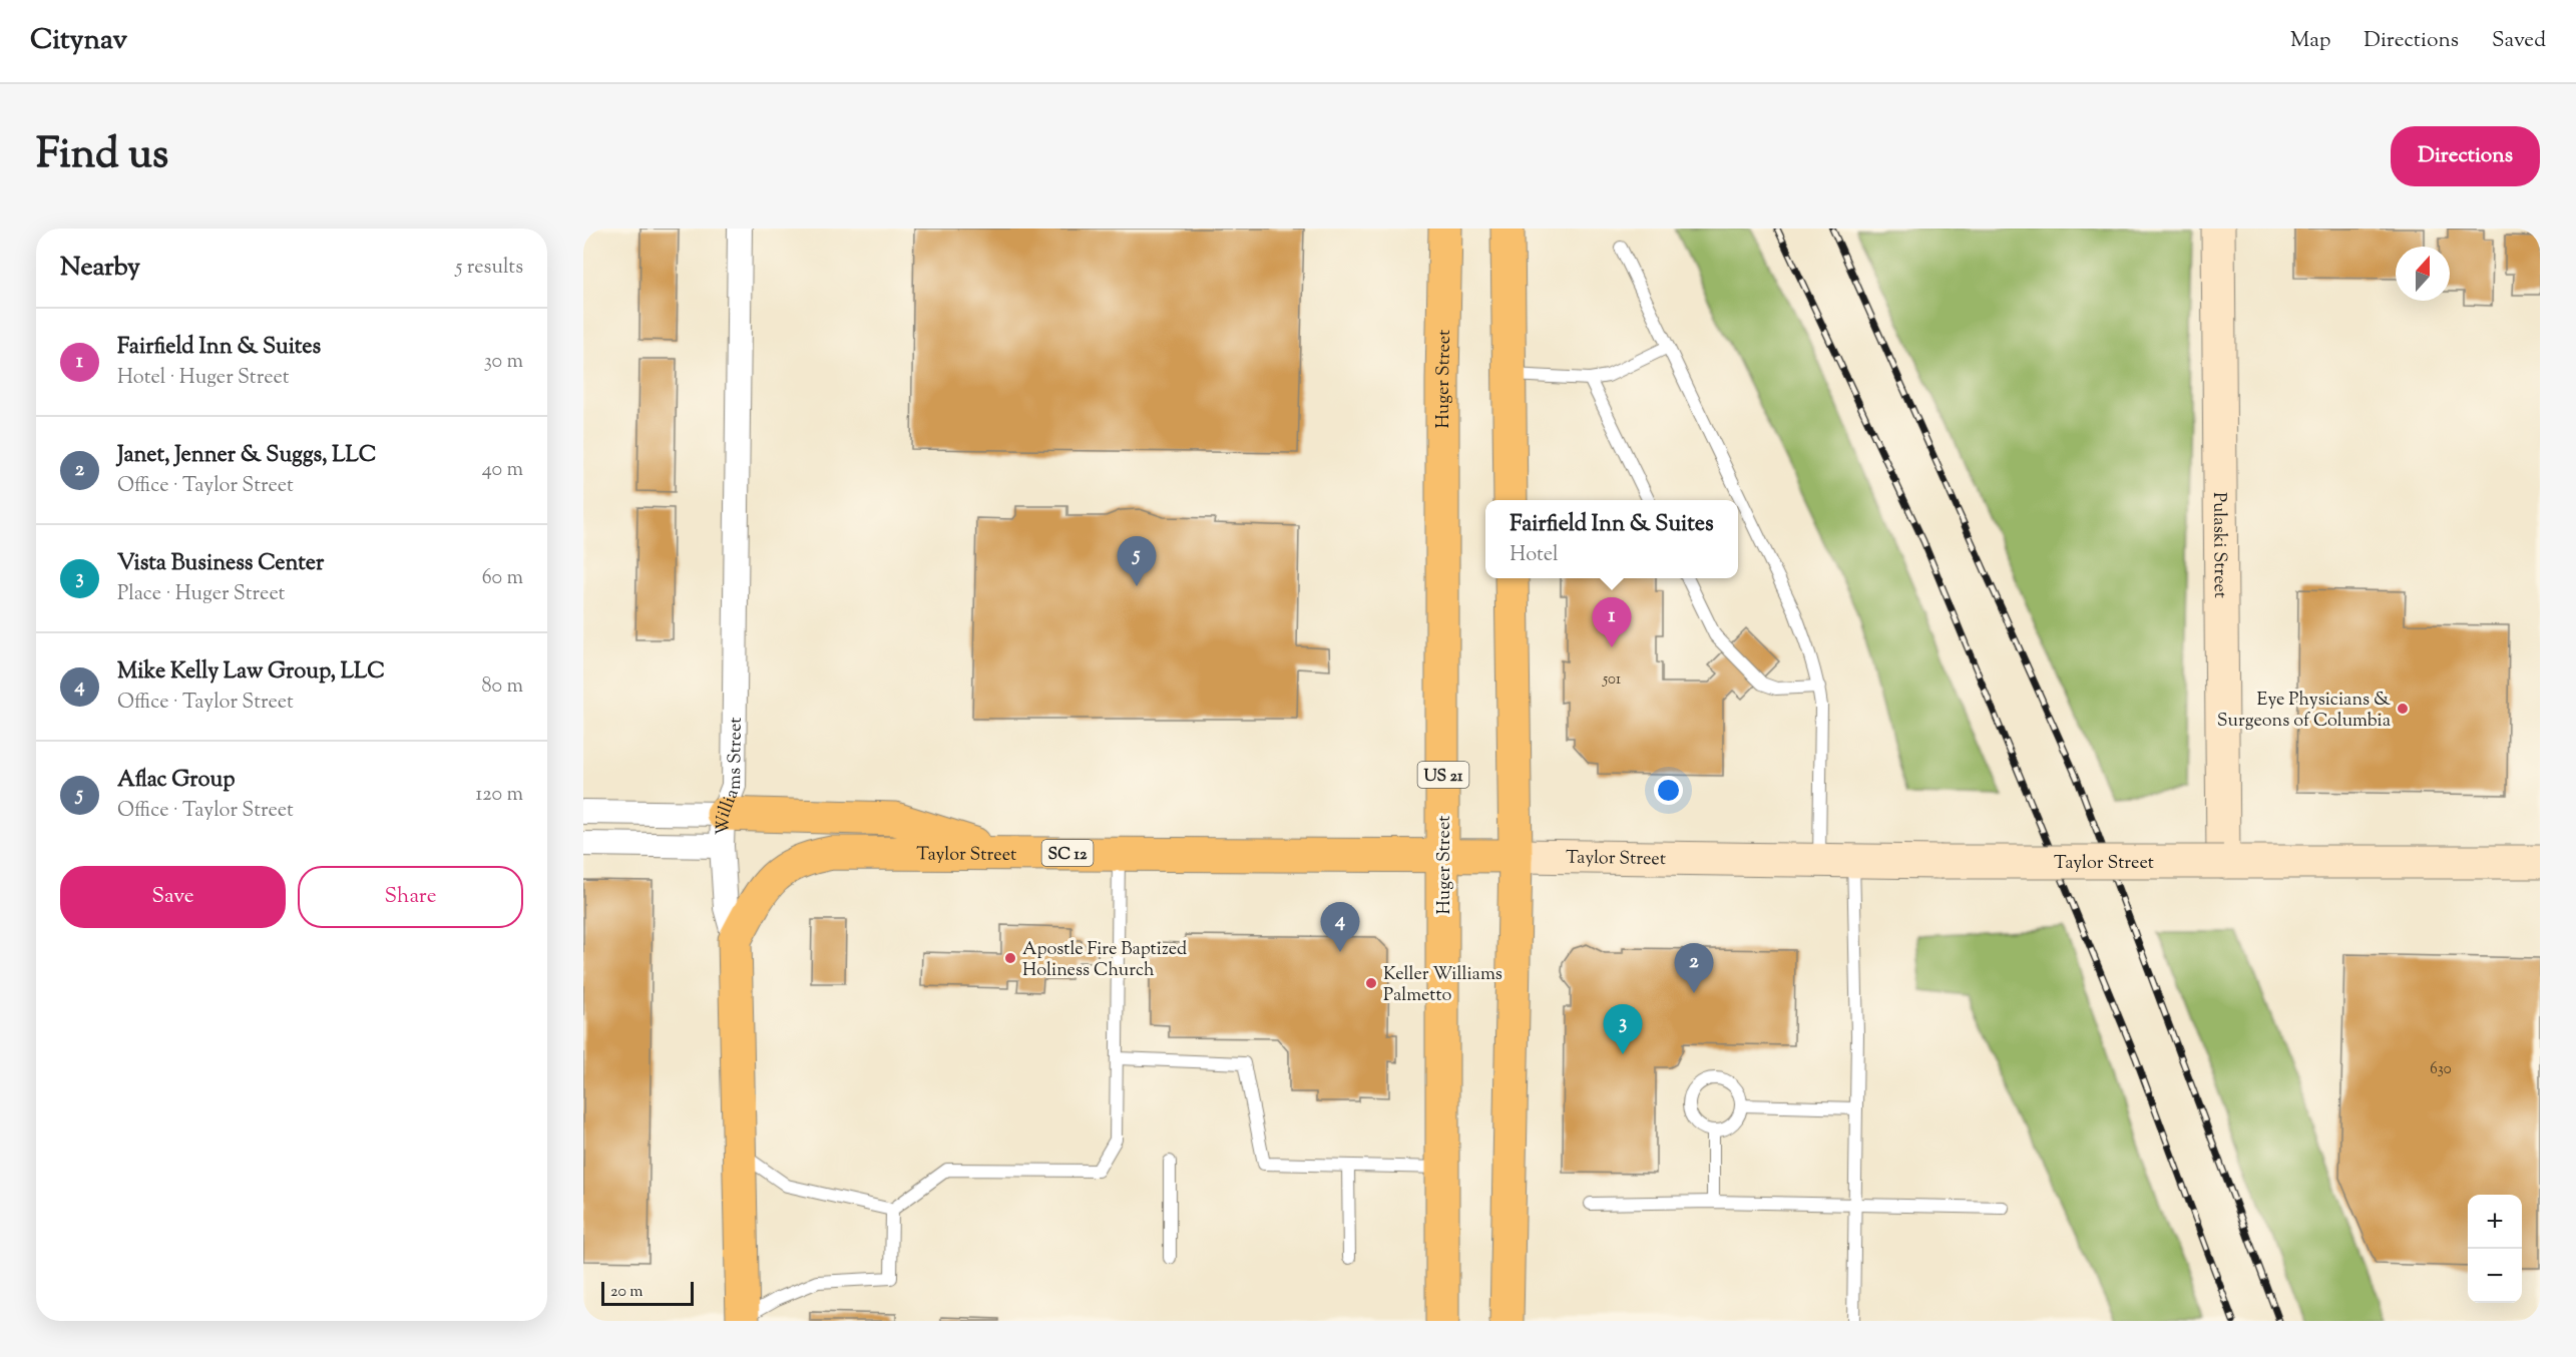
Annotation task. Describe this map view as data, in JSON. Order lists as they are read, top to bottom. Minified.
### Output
{"streets":{"highway":["Huger Street","US 21","Williams Street","Taylor Street","SC 12"],"main road":["Pulaski Street"]},"crossings":[["Huger Street","Taylor Street"],["Pulaski Street","Taylor Street"],["Williams Street","Taylor Street"]],"places":["Eye Physicians & Surgeons of Columbia","Apostle Fire Baptized Holiness Church","Keller Williams Palmetto"],"house_numbers":["501","630"],"scale_bar":"20 m","north":"top","page":{"header":"Citynav","nav":["Map","Directions","Saved"],"title":"Find us","buttons":["Directions",["Save","Share"]],"heading":["Nearby","5 results"],"list":[{"mark":"1","name":"Fairfield Inn & Suites","note":"Hotel · Huger Street","value":"30 m"},{"mark":"2","name":"Janet, Jenner & Suggs, LLC","note":"Office · Taylor Street","value":"40 m"},{"mark":"3","name":"Vista Business Center","note":"Place · Huger Street","value":"60 m"},{"mark":"4","name":"Mike Kelly Law Group, LLC","note":"Office · Taylor Street","value":"80 m"},{"mark":"5","name":"Aflac Group","note":"Office · Taylor Street","value":"120 m"}],"popup":["Fairfield Inn & Suites","Hotel"],"pins":["5","1","4","2","3"],"map_buttons":["+","−"],"scale":"20 m"}}
